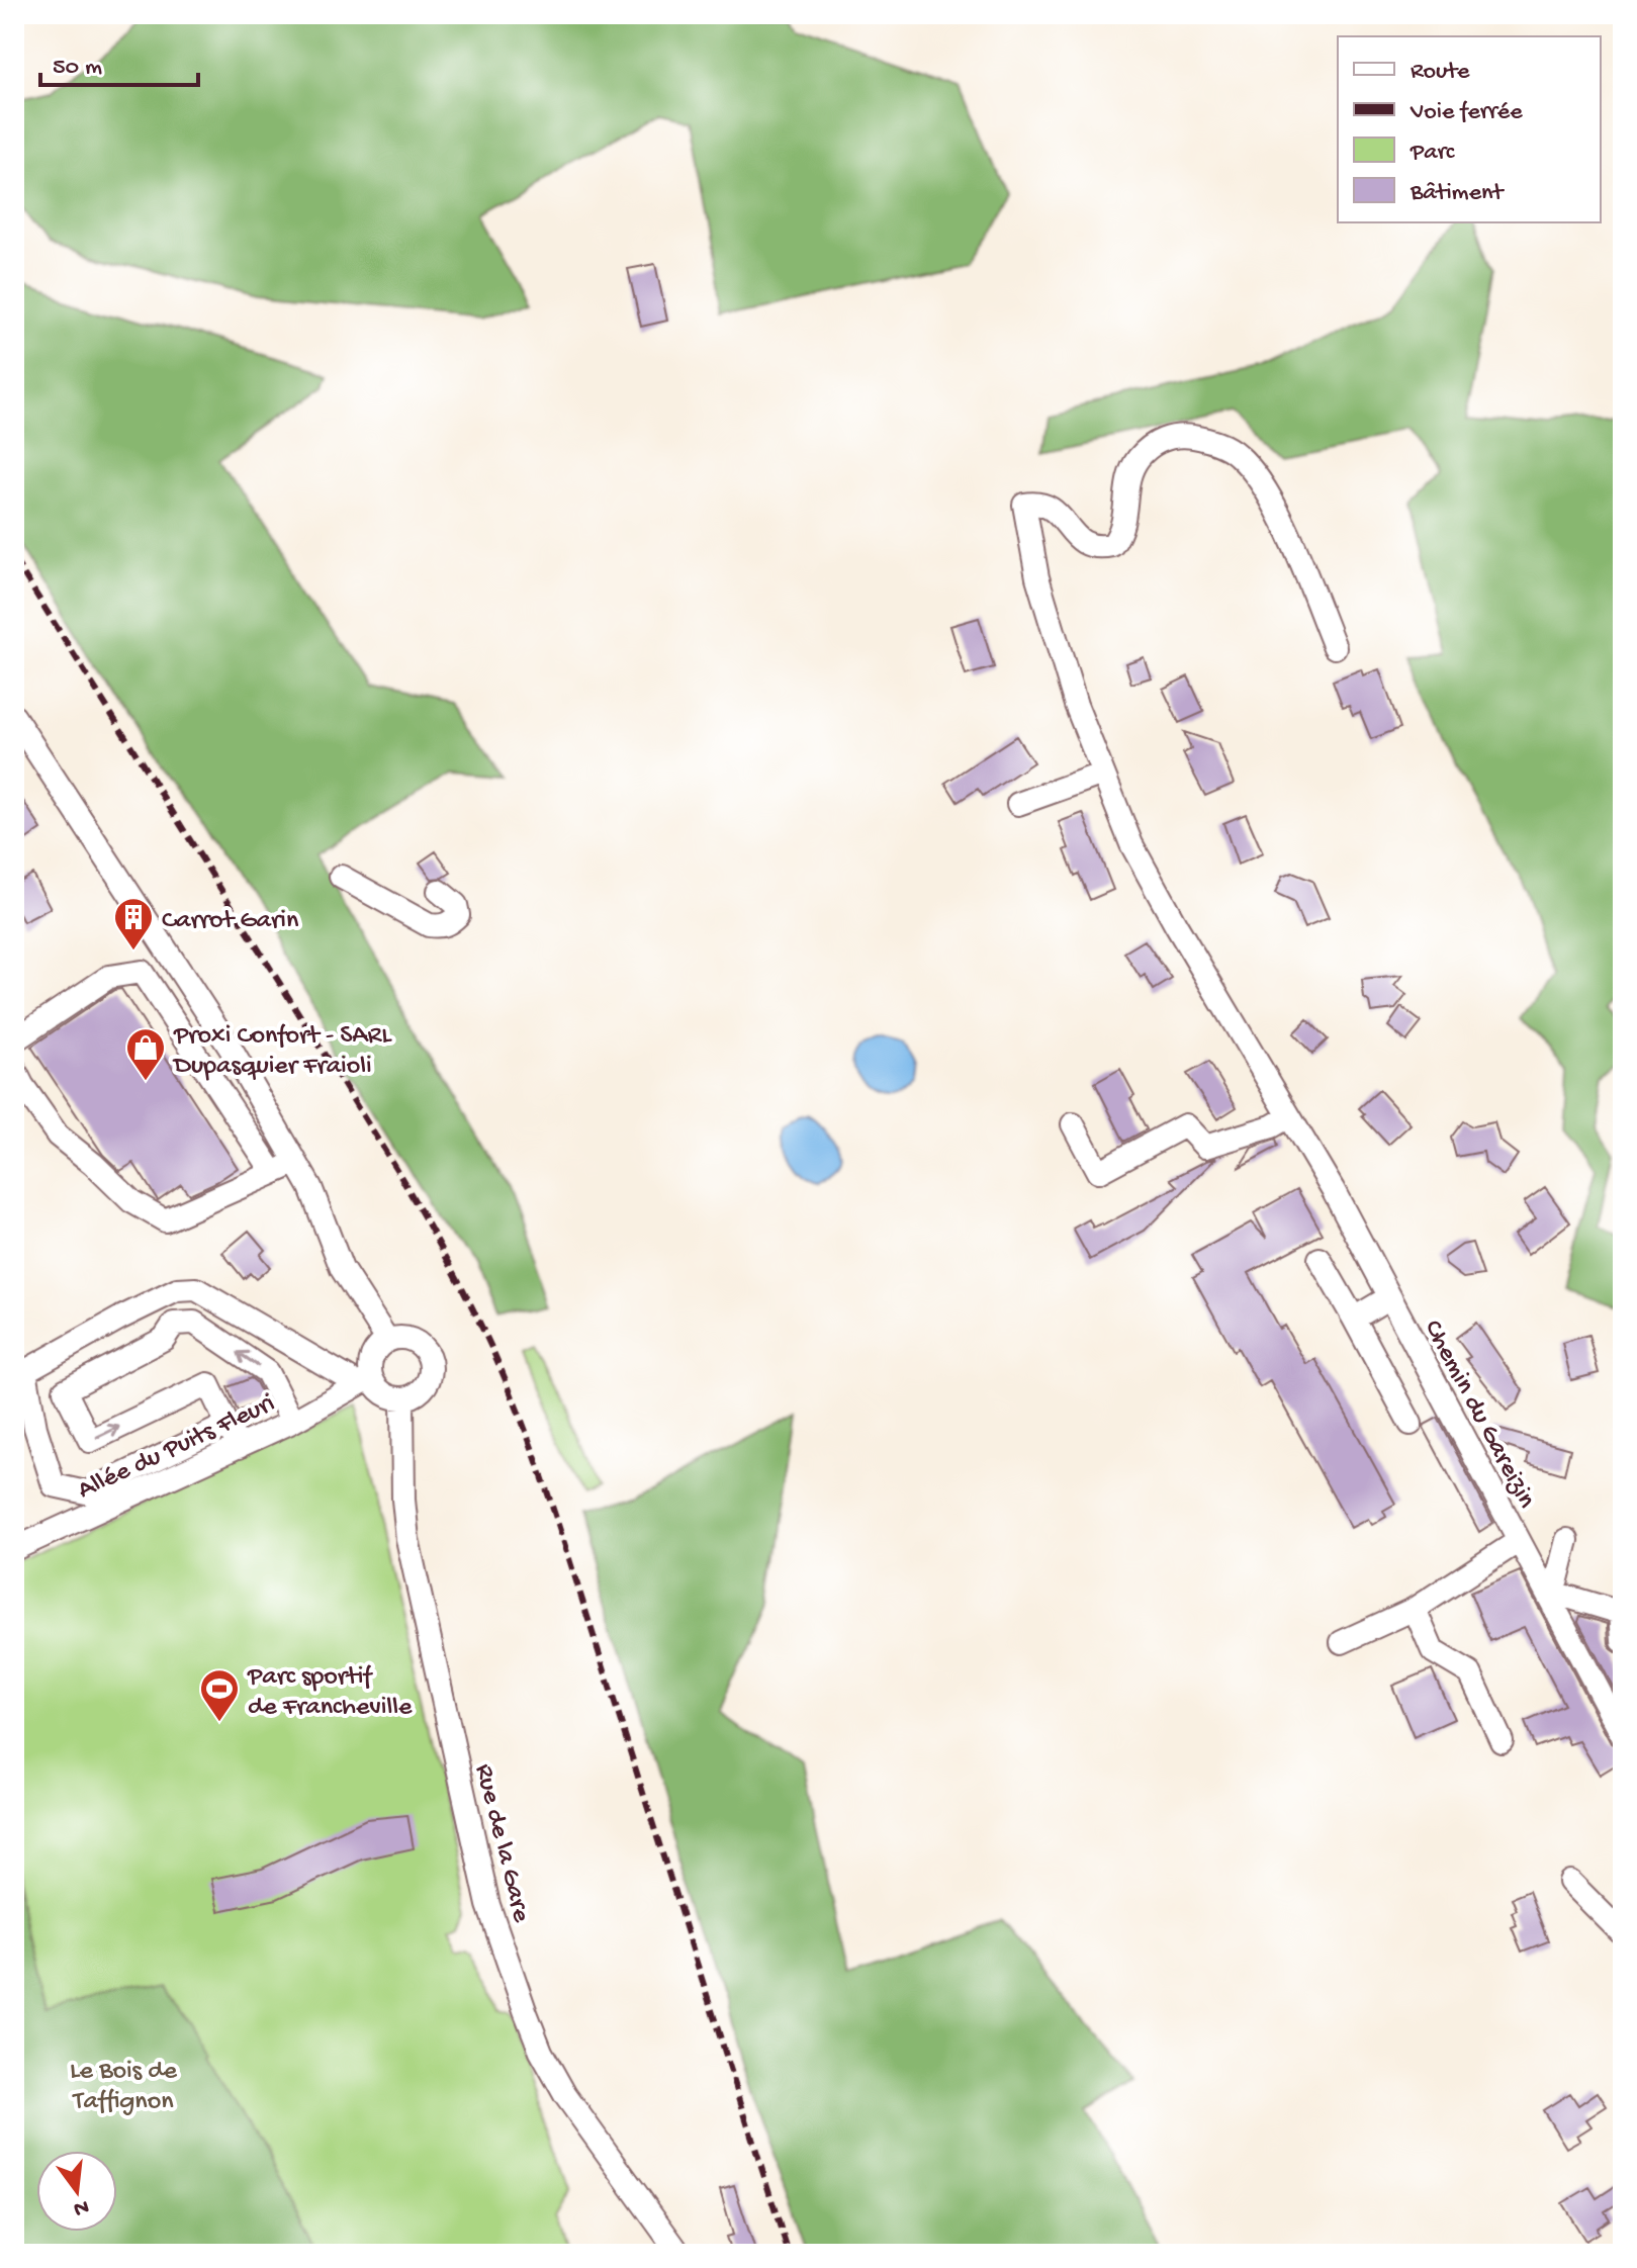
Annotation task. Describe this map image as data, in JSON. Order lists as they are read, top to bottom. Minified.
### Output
{"streets":{"street":["Chemin du Gareizin","Allée du Puits Fleuri","Rue de la Gare"]},"crossings":[["Allée du Puits Fleuri","Rue de la Gare"]],"parks":["Le Bois de Taffignon"],"places":{"building":["Carrot Garin"],"shop":["Proxi Confort - SARL Dupasquier Fraioli"],"sports":["Parc sportif de Francheville"]},"legend":["Route","Voie ferrée","Parc","Bâtiment"],"scale_bar":"50 m","north":"bottom"}
